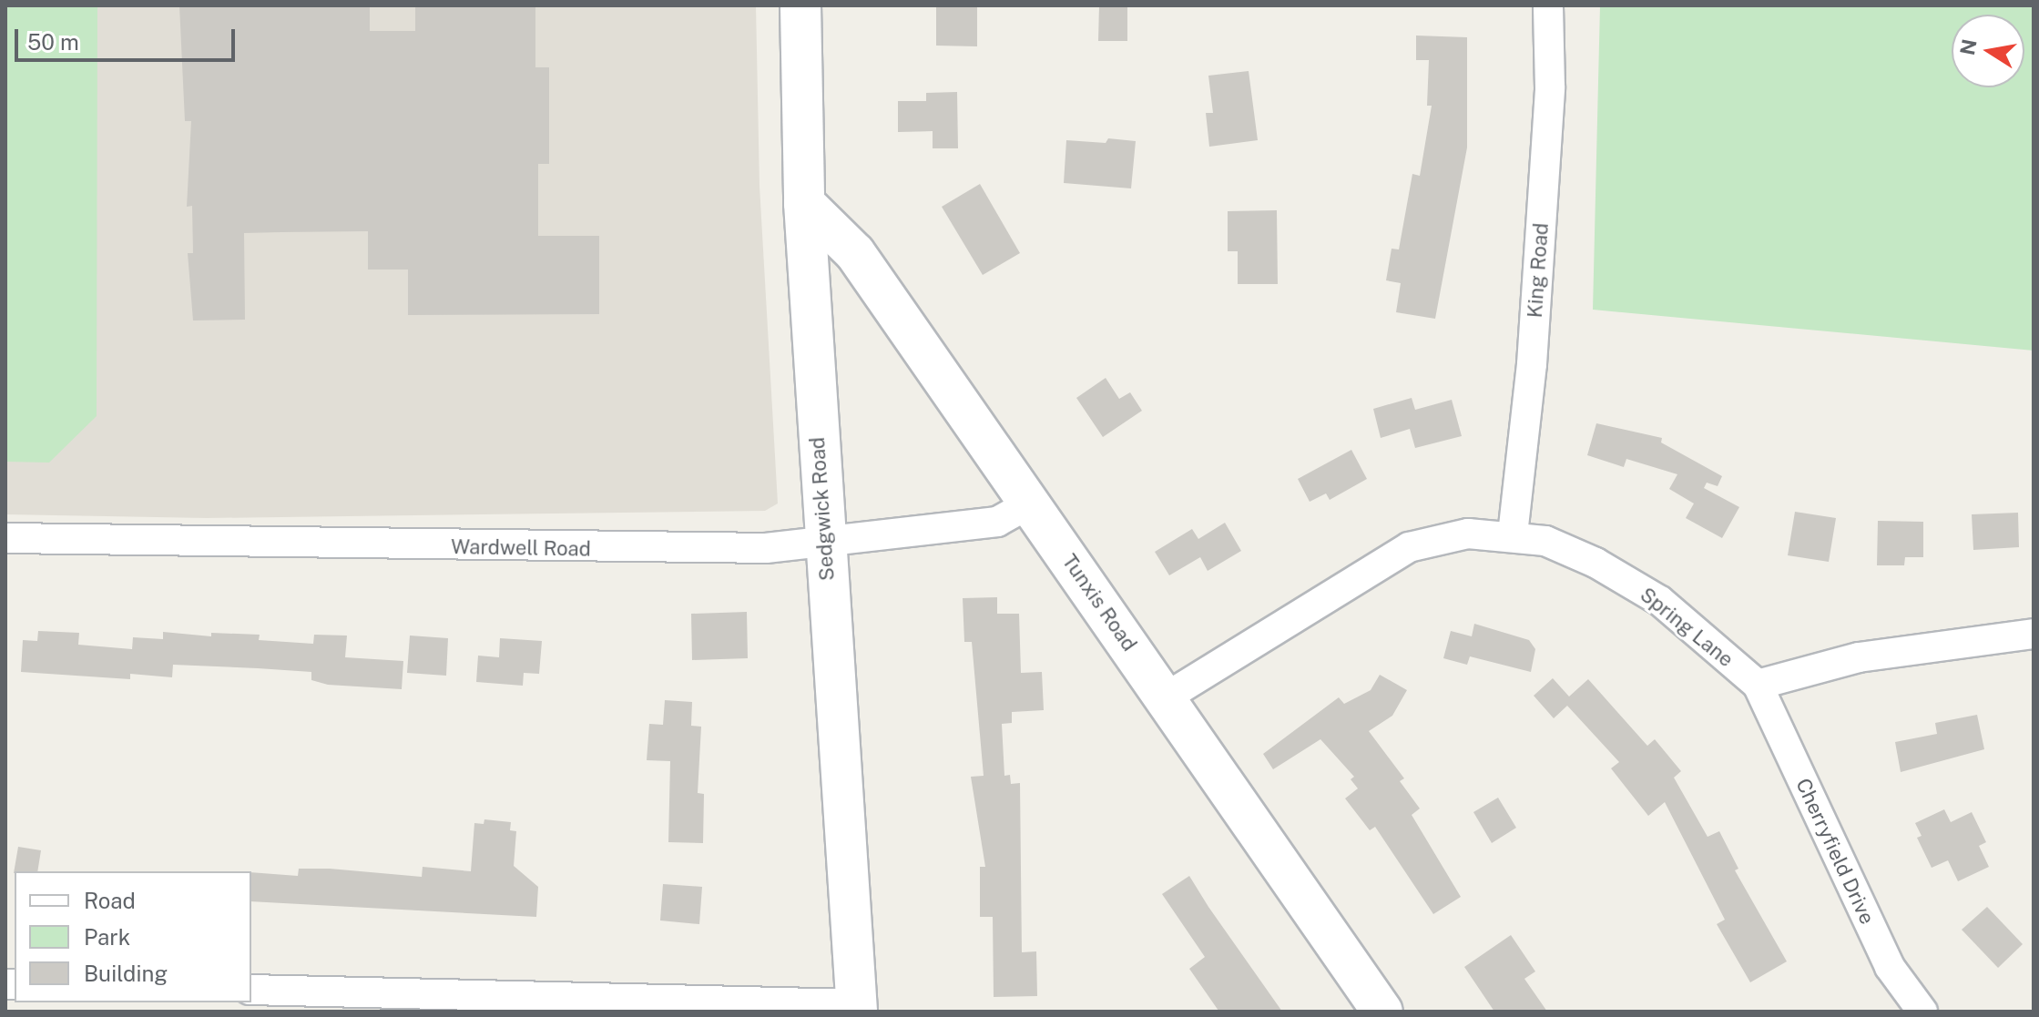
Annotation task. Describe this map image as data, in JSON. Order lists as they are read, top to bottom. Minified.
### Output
{"streets":{"main road":["Sedgwick Road","Tunxis Road"],"street":["King Road","Wardwell Road","Spring Lane","Cherryfield Drive"]},"crossings":[["King Road","Spring Lane"],["Sedgwick Road","Wardwell Road"],["Sedgwick Road","Tunxis Road"],["Wardwell Road","Tunxis Road"],["Tunxis Road","Spring Lane"],["Spring Lane","Cherryfield Drive"]],"legend":["Road","Park","Building"],"scale_bar":"50 m","north":"left"}
